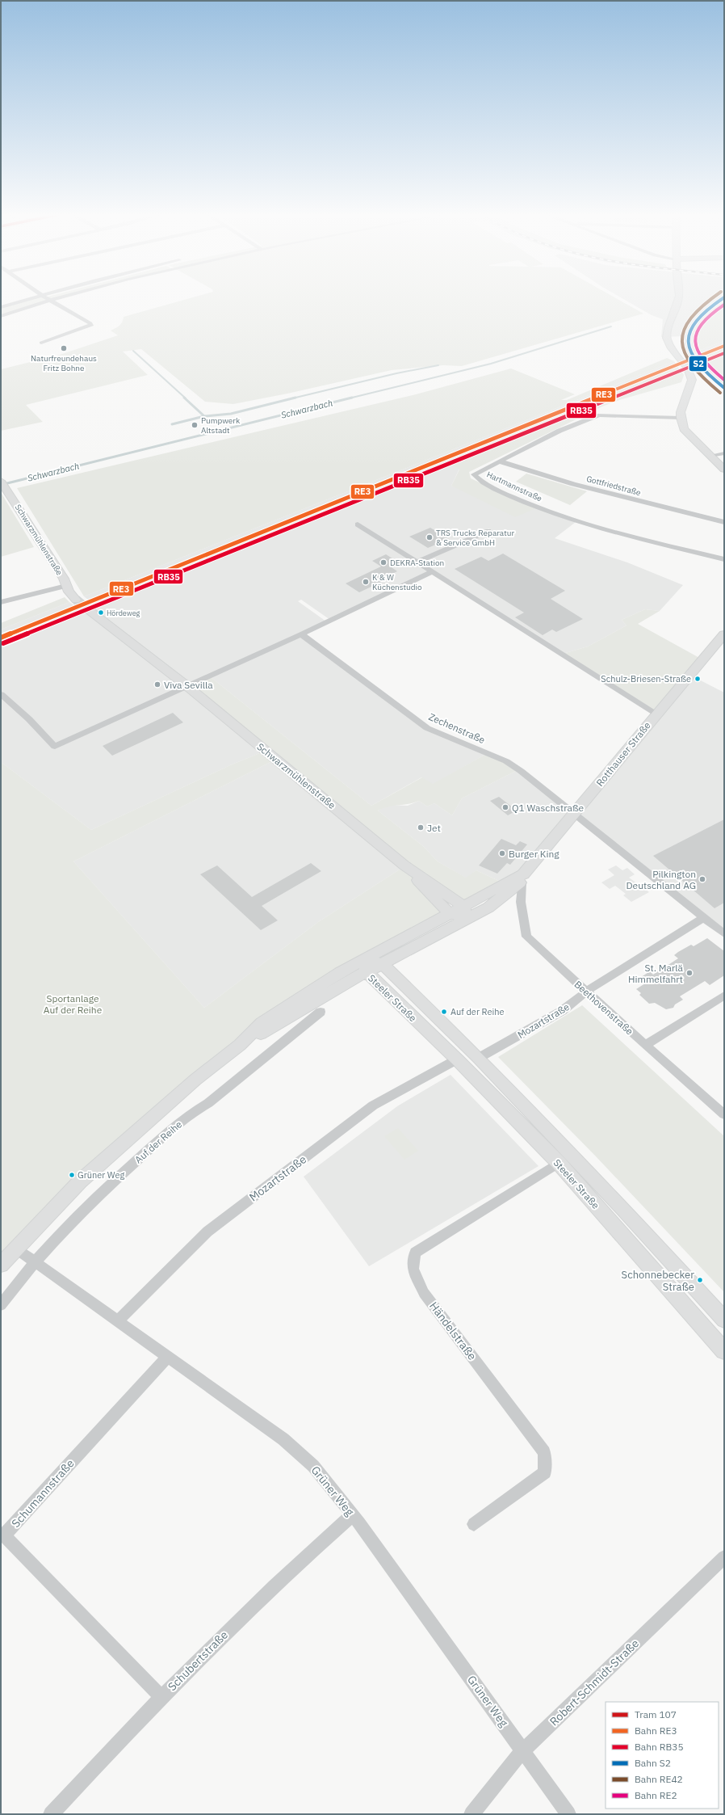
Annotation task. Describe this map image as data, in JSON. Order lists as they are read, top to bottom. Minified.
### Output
{"streets":{"main road":["Schwarzmühlenstraße","Rotthauser Straße","Steeler Straße"],"street":["Gottfriedstraße","Hartmannstraße","Zechenstraße","Beethovenstraße","Mozartstraße","Auf der Reihe","Händelstraße","Grüner Weg","Schumannstraße","Schubertstraße","Robert-Schmidt-Straße"]},"crossings":[["Gottfriedstraße","Hartmannstraße"],["Schwarzmühlenstraße","Rotthauser Straße"],["Zechenstraße","Rotthauser Straße"],["Zechenstraße","Mozartstraße"],["Rotthauser Straße","Beethovenstraße"],["Steeler Straße","Mozartstraße"],["Steeler Straße","Händelstraße"],["Beethovenstraße","Mozartstraße"],["Mozartstraße","Grüner Weg"],["Auf der Reihe","Grüner Weg"],["Grüner Weg","Schumannstraße"],["Grüner Weg","Schubertstraße"],["Grüner Weg","Robert-Schmidt-Straße"],["Schumannstraße","Schubertstraße"]],"water":["Schwarzbach"],"parks":["Sportanlage Auf der Reihe"],"places":["Naturfreundehaus Fritz Bohne","Pumpwerk Altstadt","TRS Trucks Reparatur & Service GmbH","DEKRA-Station","K & W Küchenstudio","Hördeweg","Schulz-Briesen-Straße","Viva Sevilla","Q1 Waschstraße","Jet","Burger King","Pilkington Deutschland AG","St. Marlä Himmelfahrt","Auf der Reihe","Grüner Weg","Schonnebecker Straße"],"lines":["rail line S2","rail line RE42","rail line RE2","rail line RE3","rail line RB35"],"legend":["Tram 107","Bahn RE3","Bahn RB35","Bahn S2","Bahn RE42","Bahn RE2"]}
